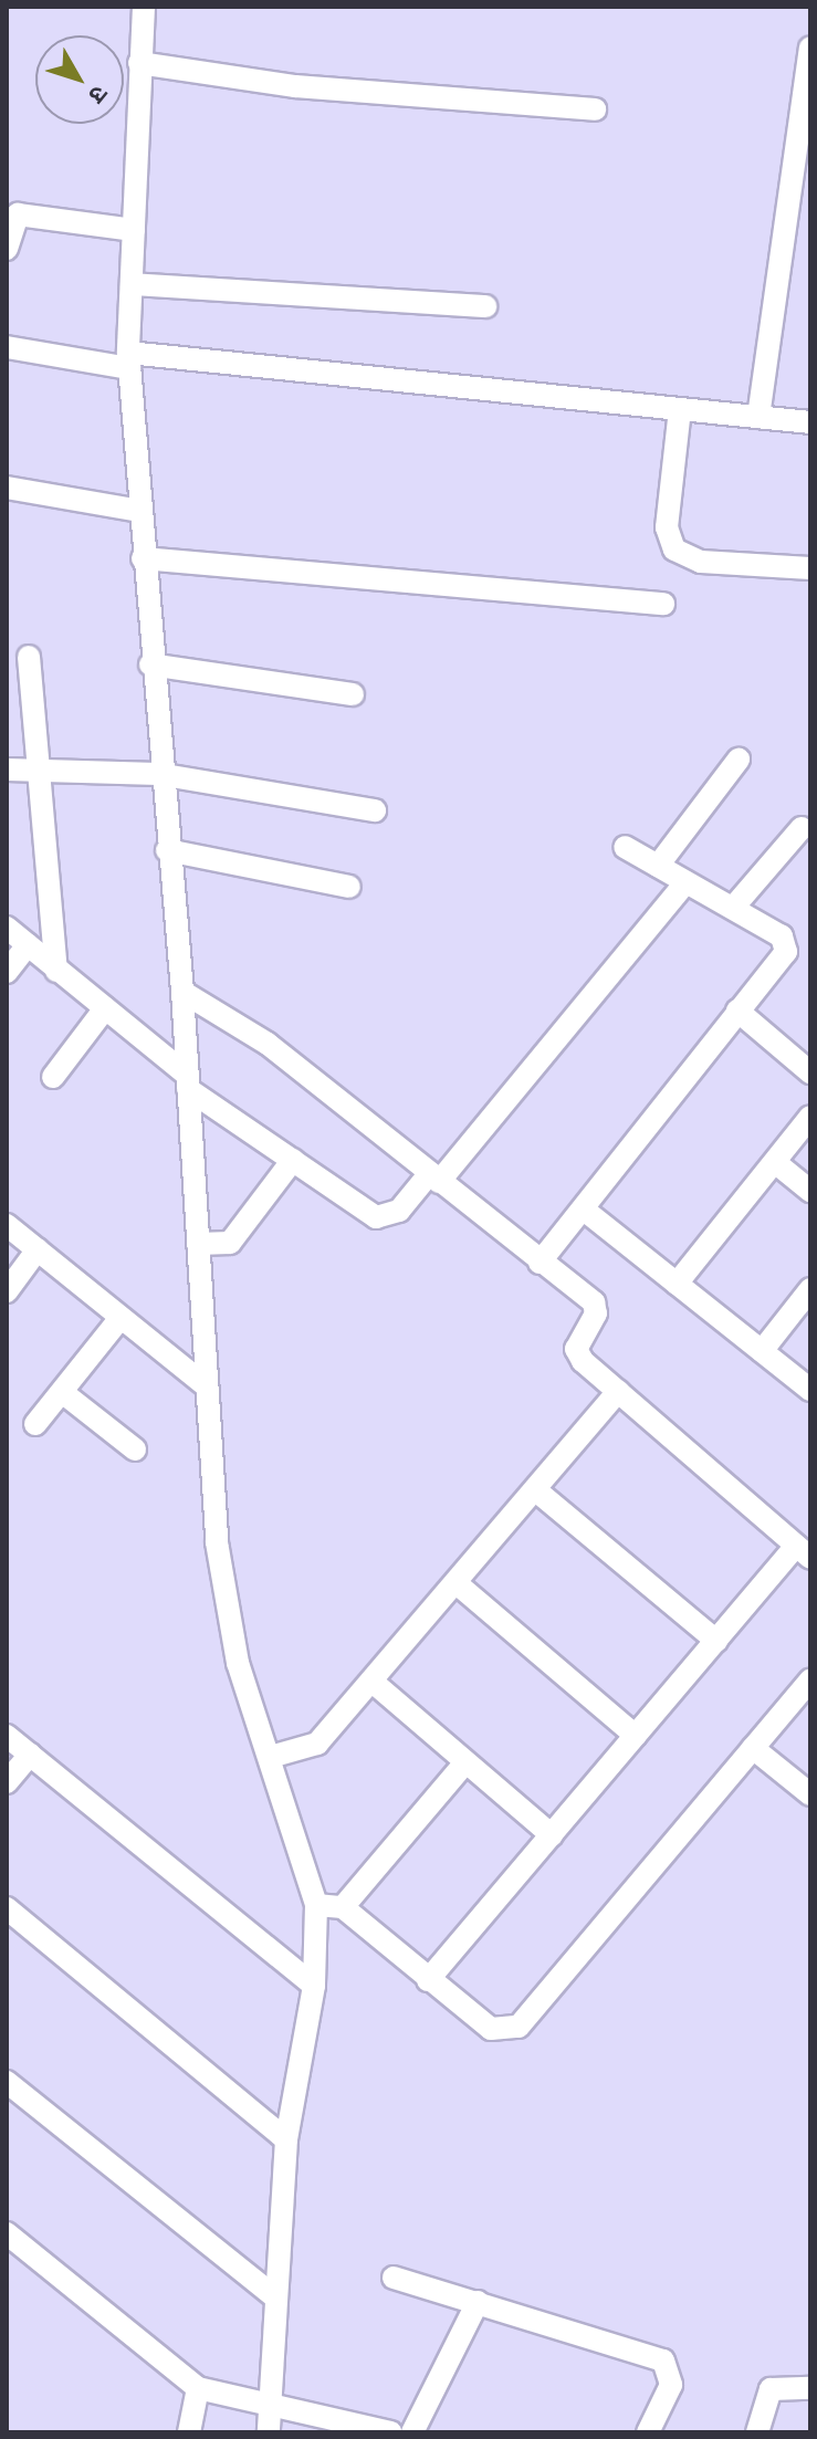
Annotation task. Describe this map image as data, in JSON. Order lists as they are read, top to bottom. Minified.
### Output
{"north":"bottom right"}
